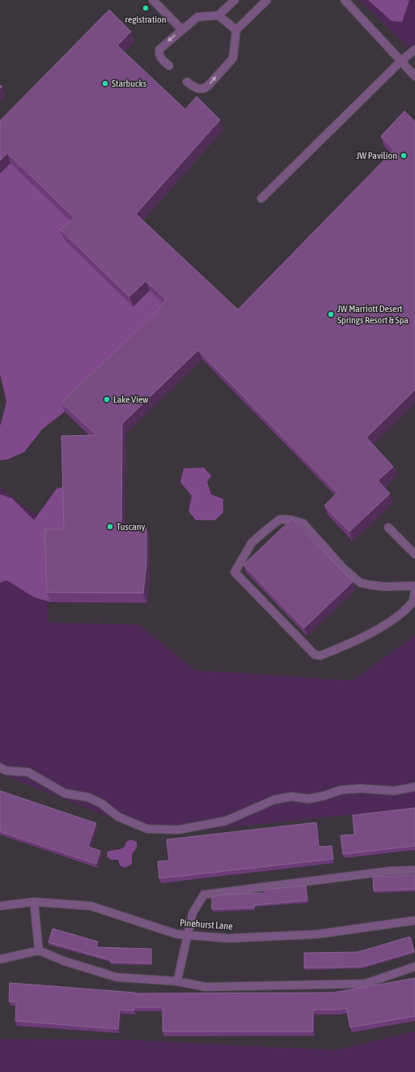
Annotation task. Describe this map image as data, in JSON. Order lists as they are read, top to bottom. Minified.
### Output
{"streets":{"street":["Pinehurst Lane"]},"places":["registration","Starbucks","JW Pavilion","JW Marriott Desert Springs Resort & Spa","Lake View","Tuscany"]}
